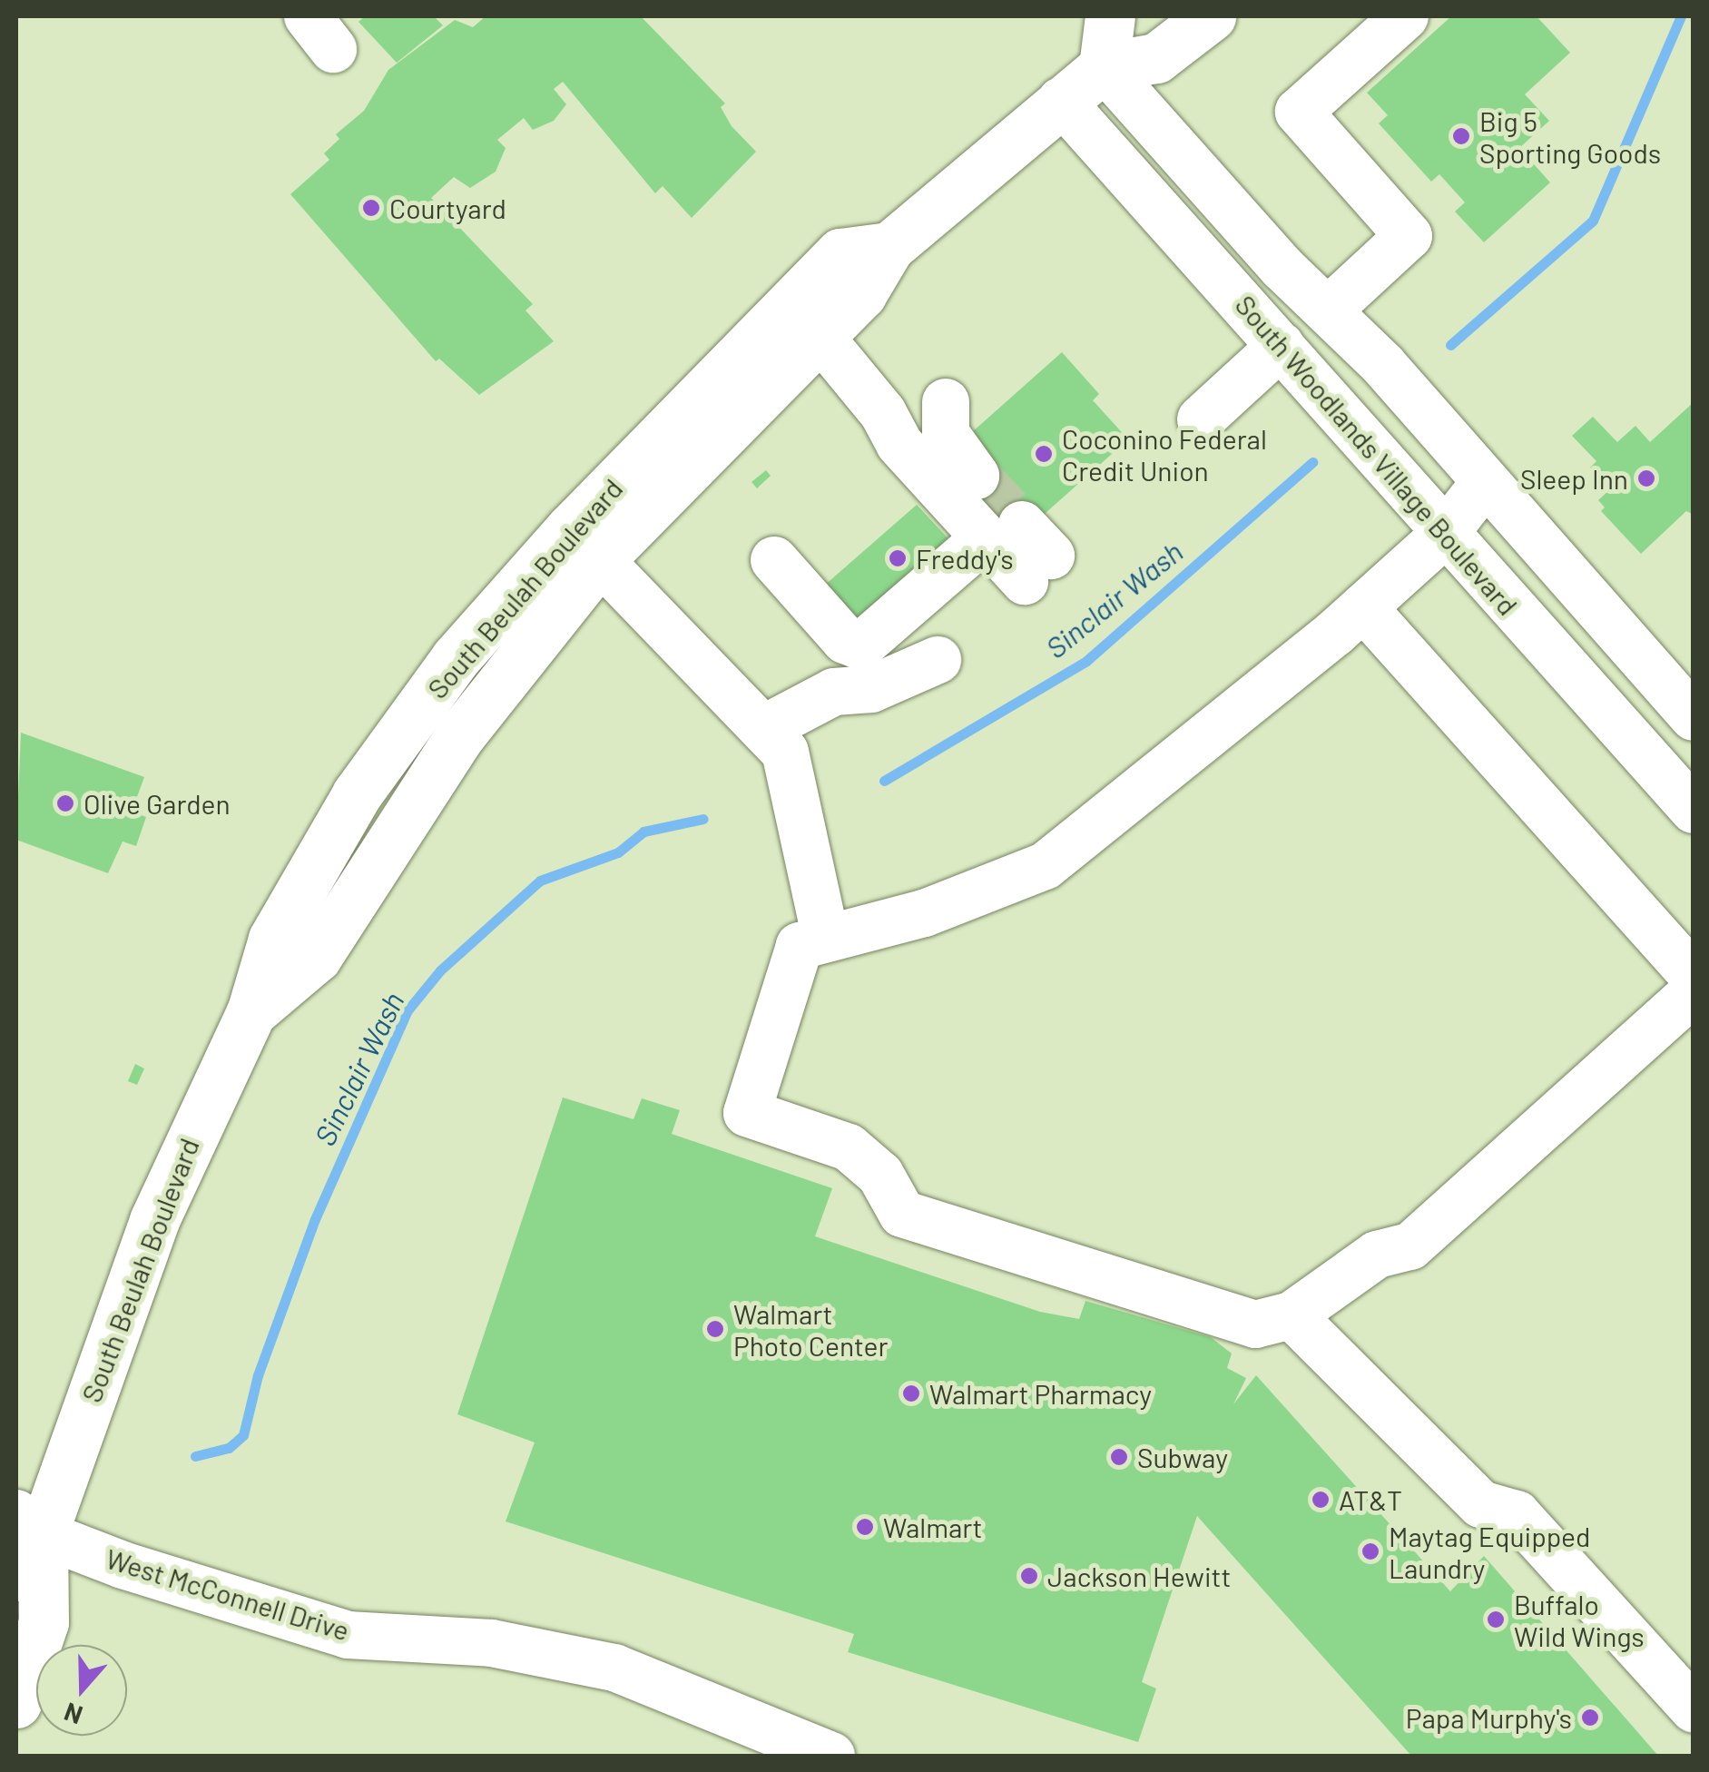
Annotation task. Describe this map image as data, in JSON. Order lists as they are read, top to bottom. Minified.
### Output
{"streets":{"main road":["South Beulah Boulevard"],"street":["South Woodlands Village Boulevard","West McConnell Drive"]},"crossings":[["South Woodlands Village Boulevard","South Beulah Boulevard"],["South Beulah Boulevard","West McConnell Drive"]],"water":["Sinclair Wash"],"places":["Big 5 Sporting Goods","Courtyard","Coconino Federal Credit Union","Sleep Inn","Freddy's","Olive Garden","Walmart Photo Center","Walmart Pharmacy","Subway","AT&T","Walmart","Maytag Equipped Laundry","Jackson Hewitt","Buffalo Wild Wings","Papa Murphy's"],"north":"bottom"}
